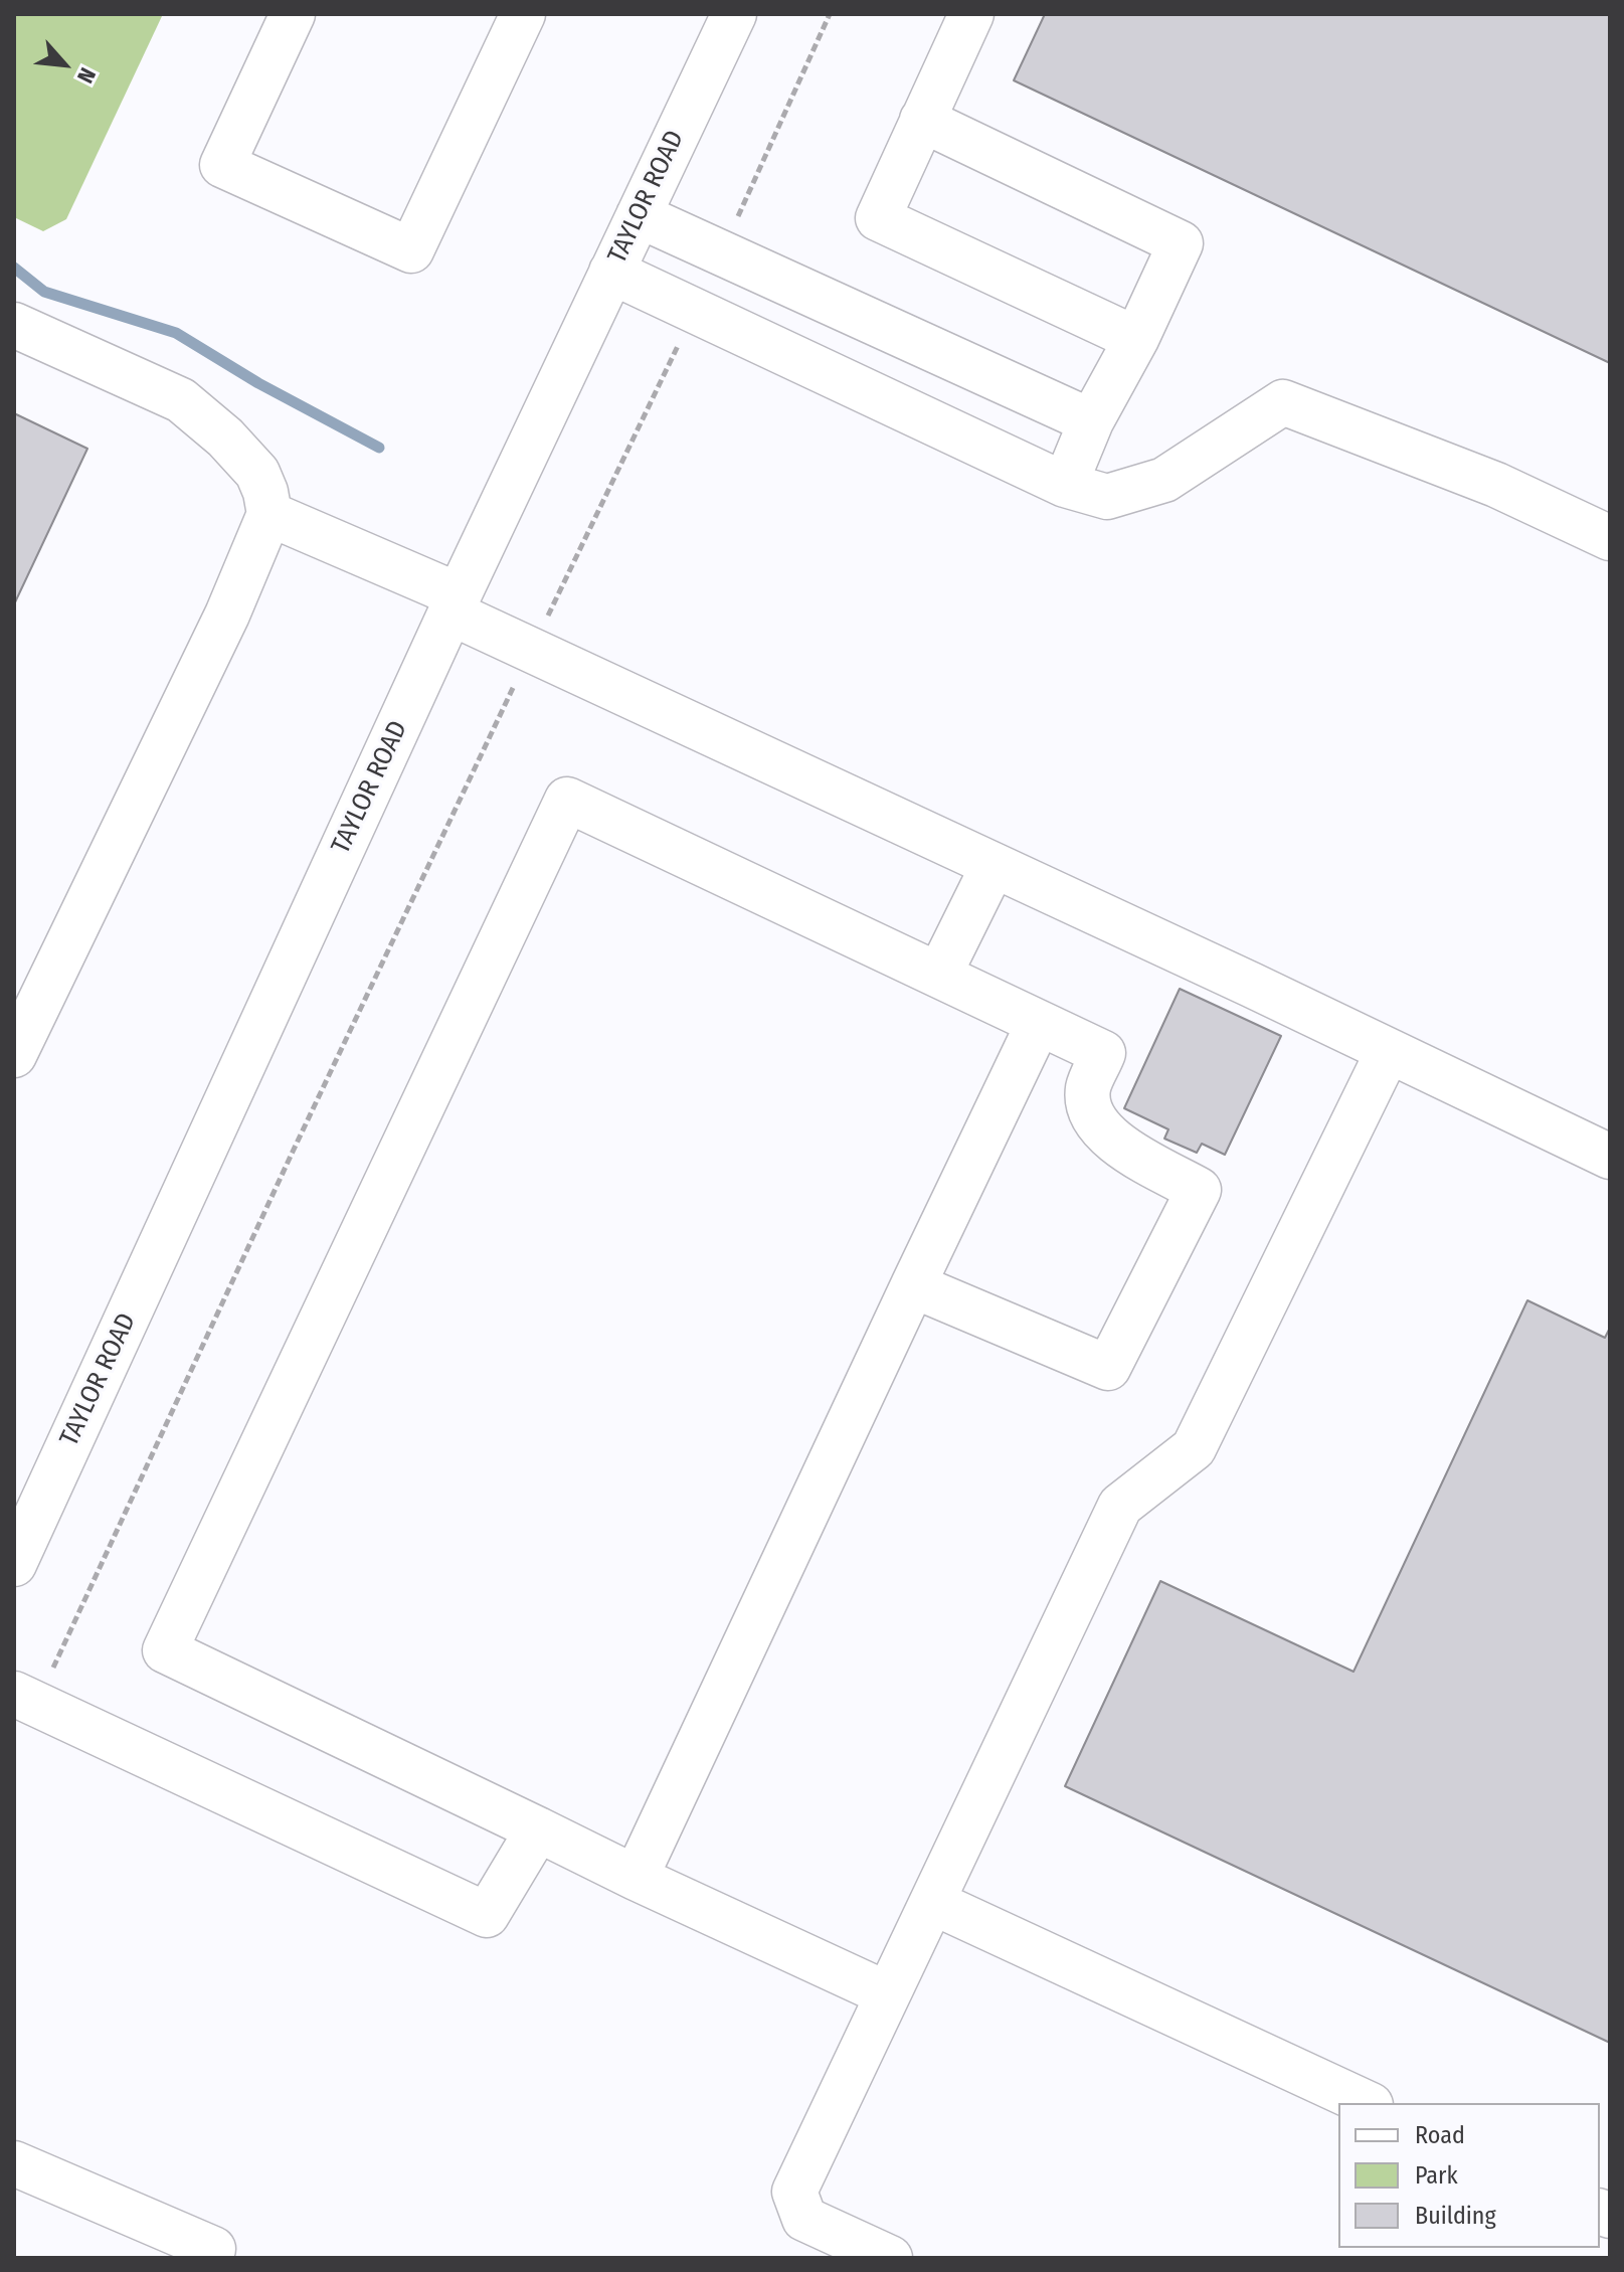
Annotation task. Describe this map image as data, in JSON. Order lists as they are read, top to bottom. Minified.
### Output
{"streets":{"street":["TAYLOR ROAD"]},"legend":["Road","Park","Building"],"north":"bottom right"}
